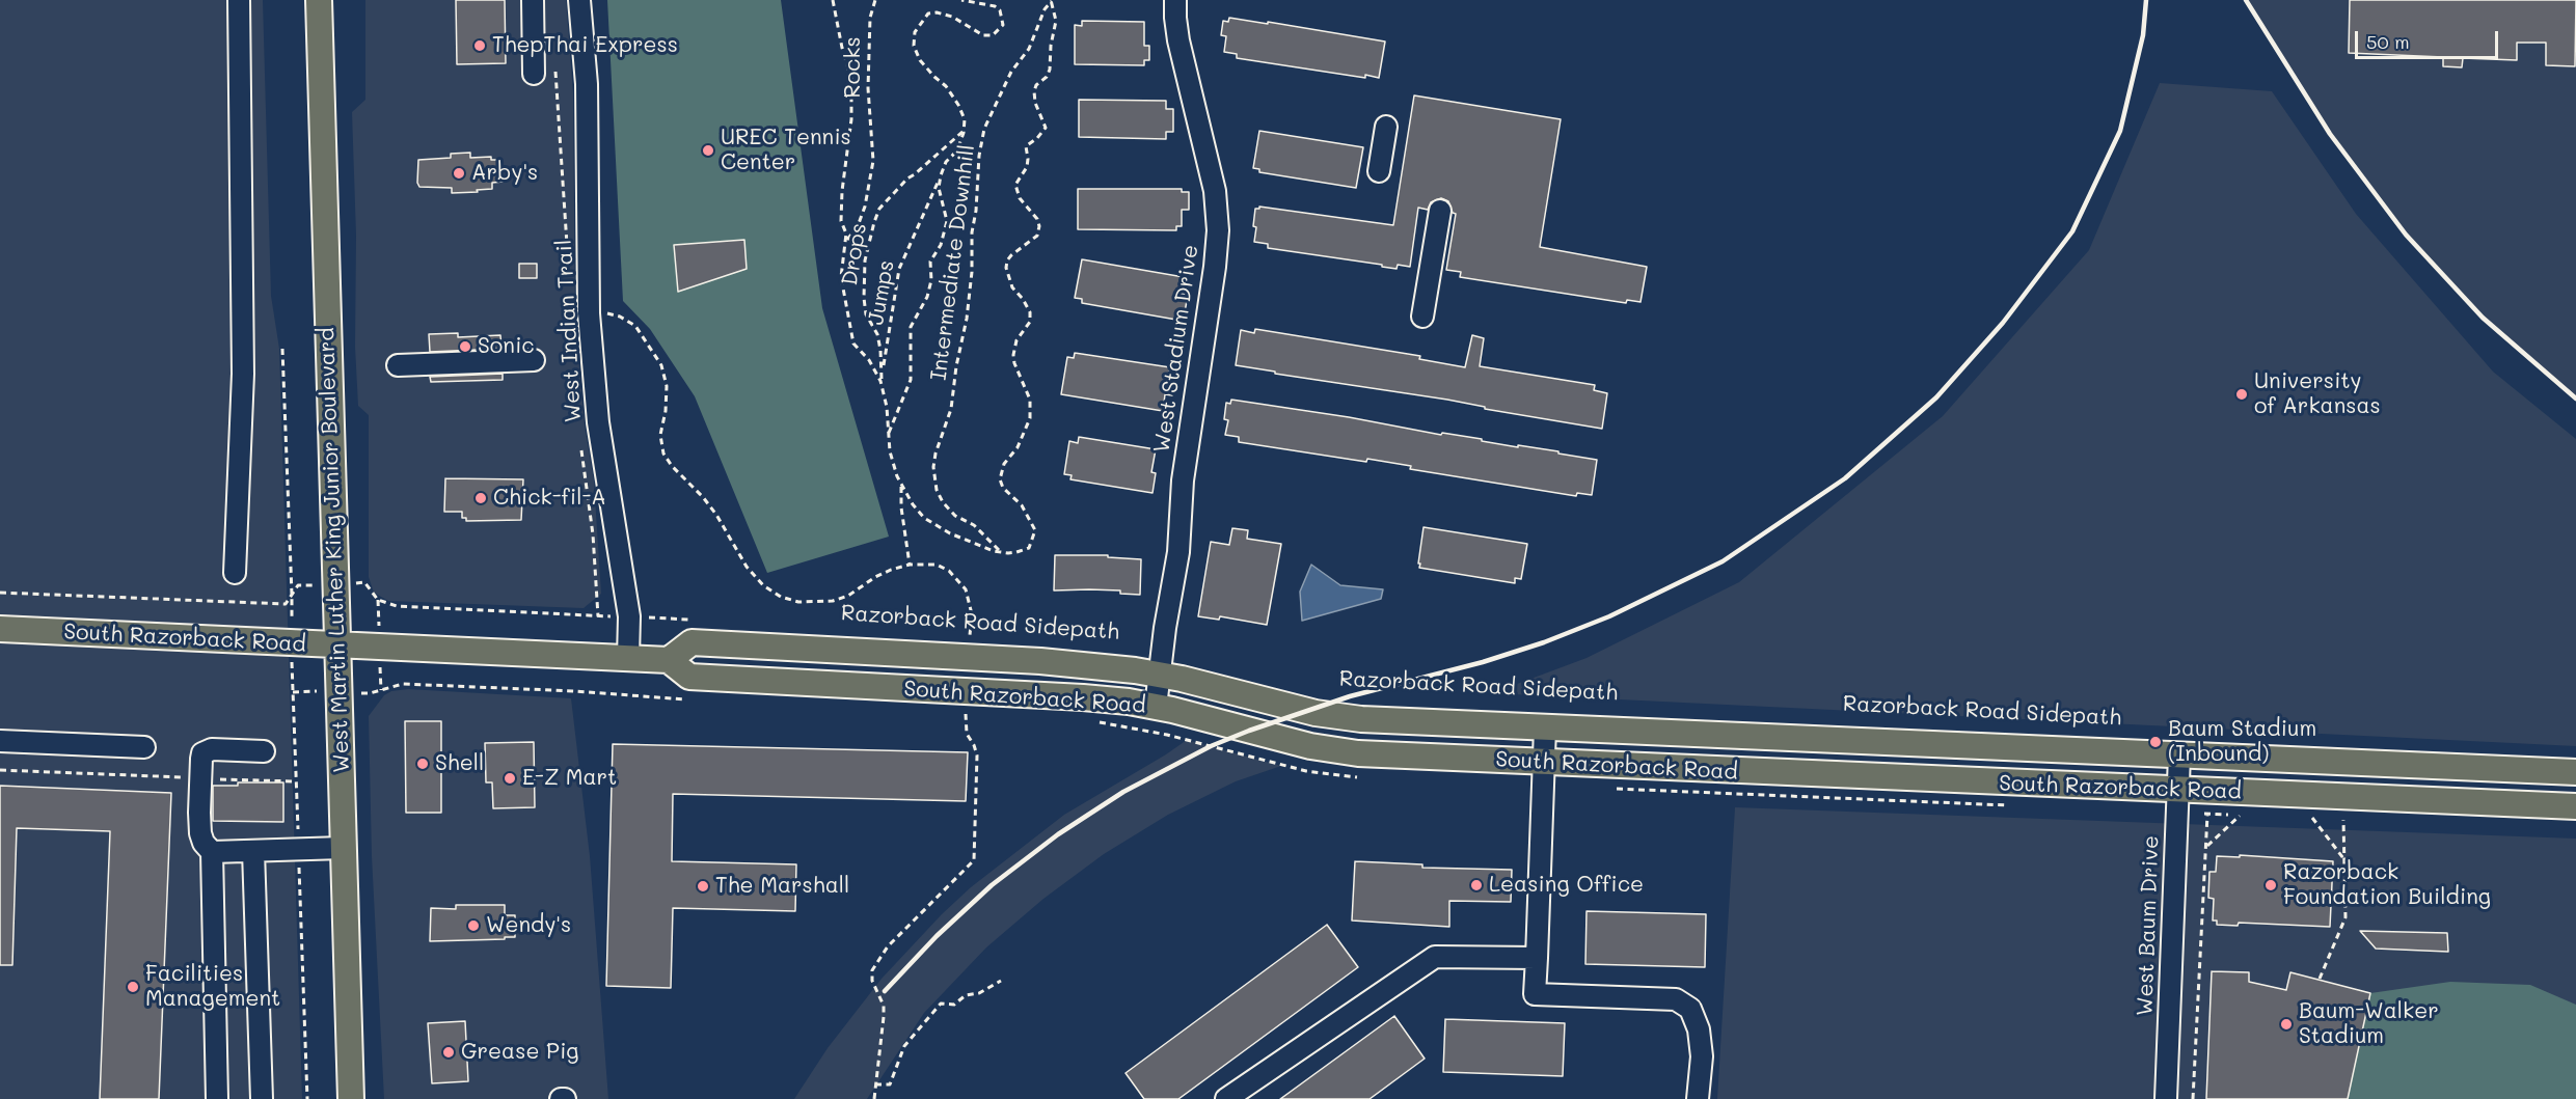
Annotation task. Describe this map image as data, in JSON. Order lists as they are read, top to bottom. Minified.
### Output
{"streets":{"main road":["West Martin Luther King Junior Boulevard","South Razorback Road"],"street":["West Indian Trail","West Stadium Drive","West Baum Drive"],"path":["Rocks","Drops","Intermediate Downhill","Jumps","Razorback Road Sidepath"]},"crossings":[["Drops","Jumps"],["West Indian Trail","South Razorback Road"],["West Stadium Drive","South Razorback Road"],["West Martin Luther King Junior Boulevard","South Razorback Road"],["South Razorback Road","West Baum Drive"]],"places":["ThepThai Express","UREC Tennis Center","Arby's","Sonic","University of Arkansas","Chick-fil-A","Baum Stadium (Inbound)","Shell","E-Z Mart","Leasing Office","Razorback Foundation Building","The Marshall","Wendy's","Facilities Management","Baum-Walker Stadium","Grease Pig"],"scale_bar":"50 m"}
